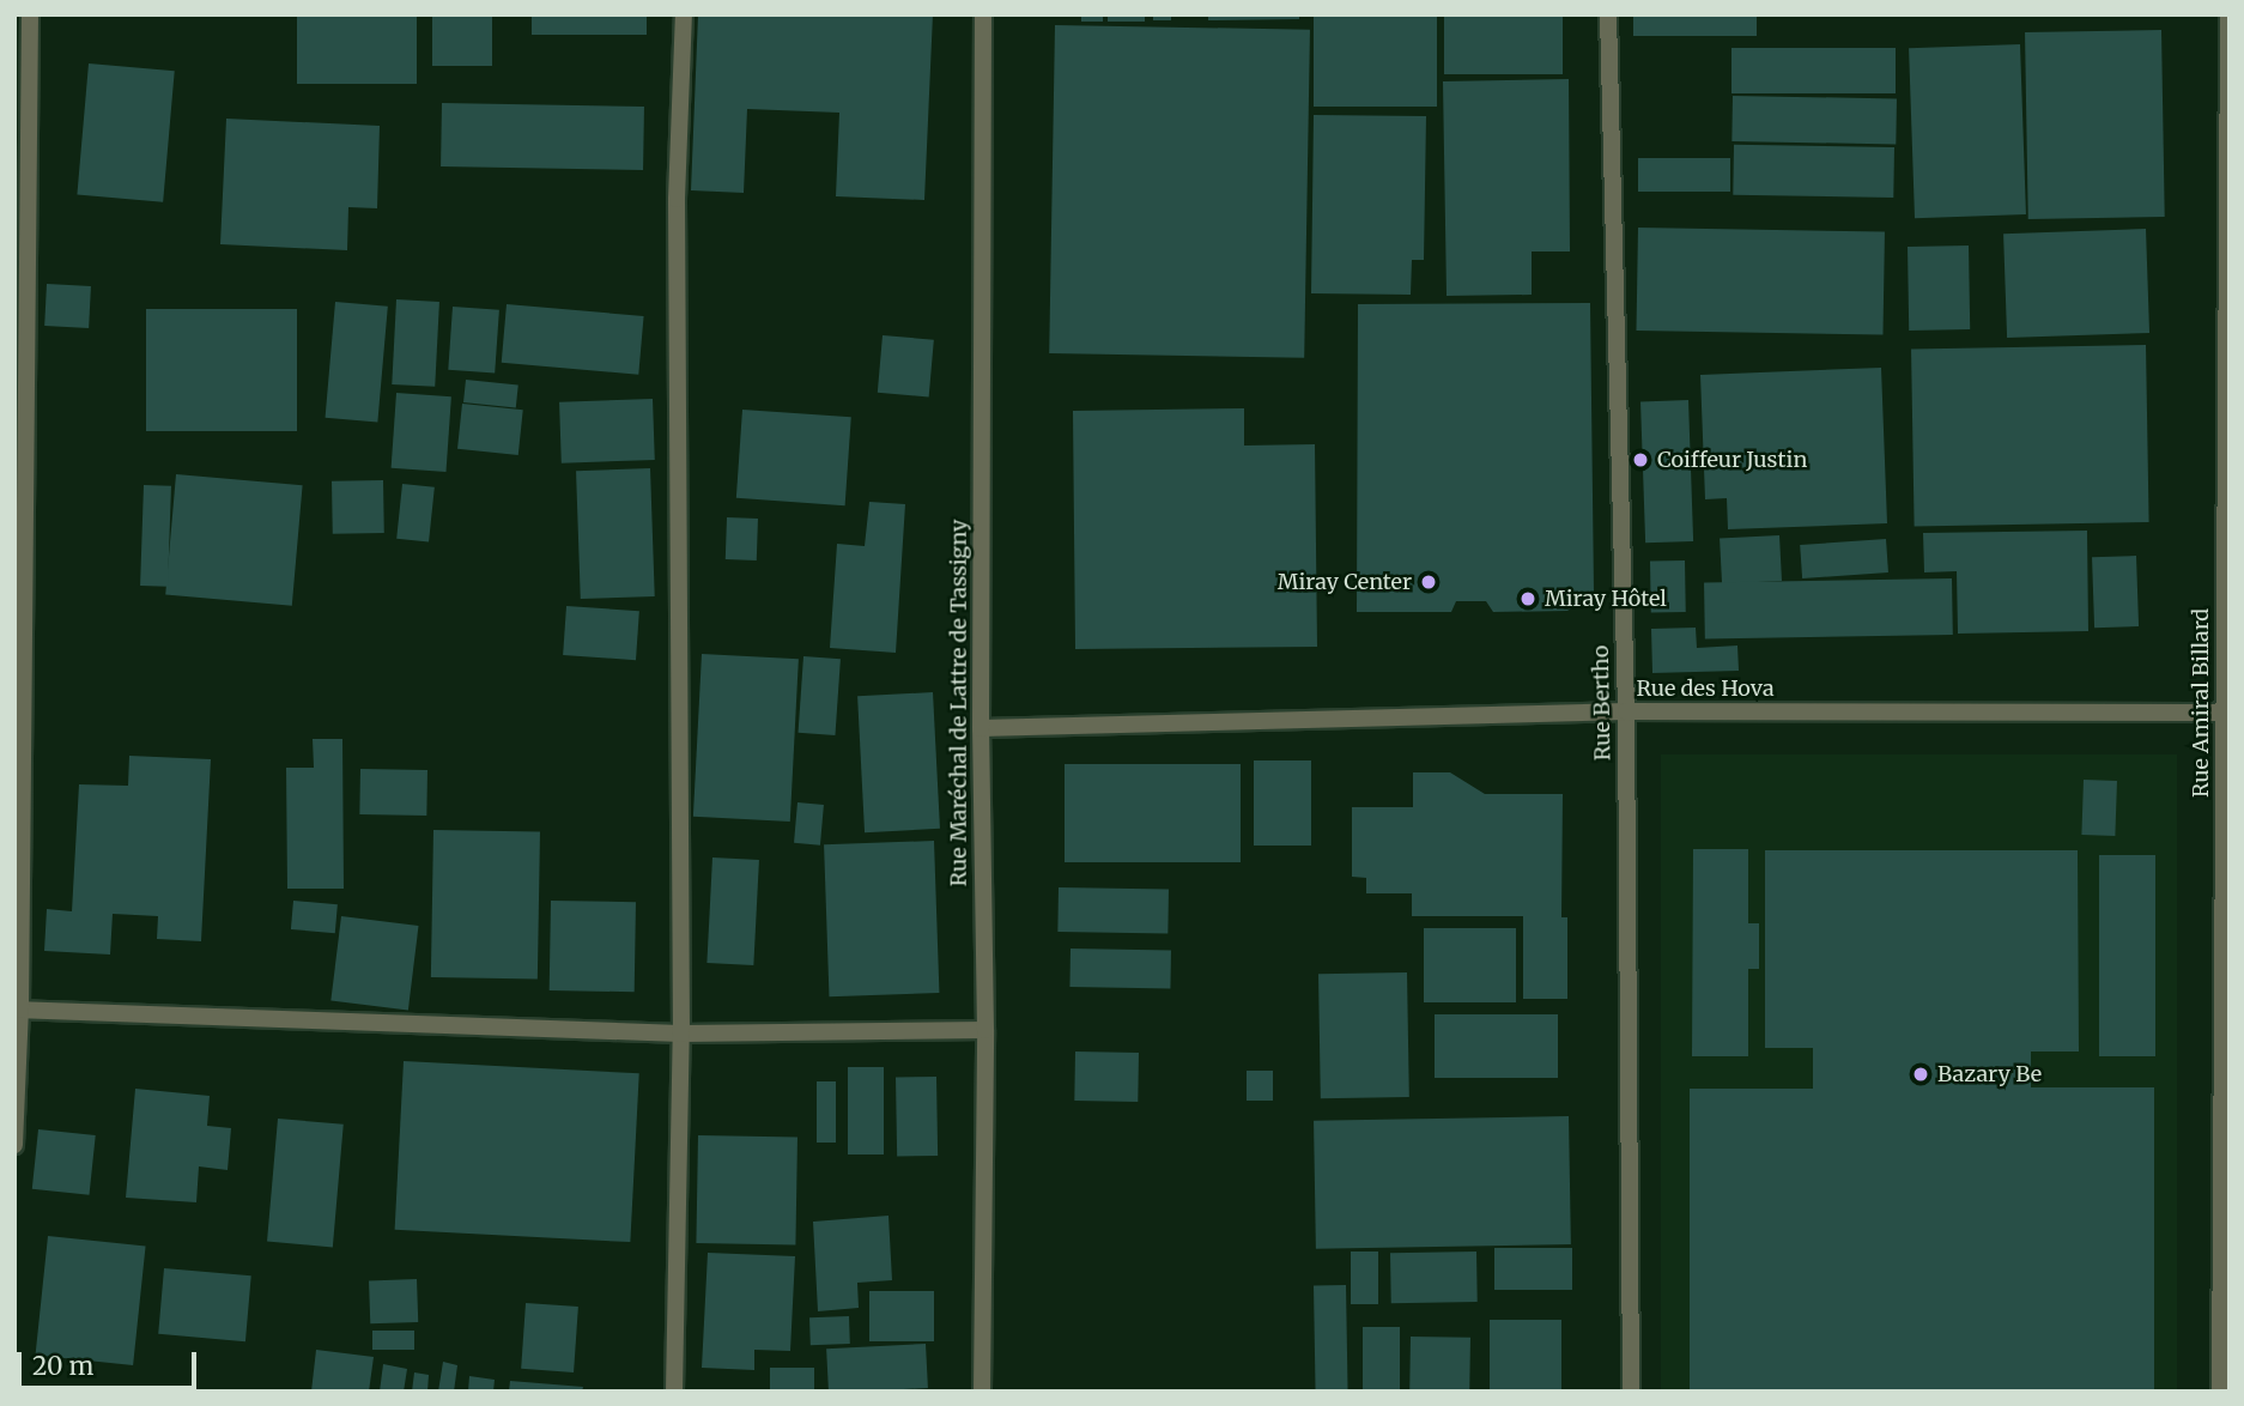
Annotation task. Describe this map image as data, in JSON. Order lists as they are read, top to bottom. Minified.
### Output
{"streets":{"street":["Rue des Hova","Rue Maréchal de Lattre de Tassigny","Rue Bertho","Rue Amiral Billard"]},"crossings":[["Rue des Hova","Rue Maréchal de Lattre de Tassigny"],["Rue des Hova","Rue Bertho"],["Rue des Hova","Rue Amiral Billard"]],"places":["Coiffeur Justin","Miray Center","Miray Hôtel","Bazary Be"],"scale_bar":"20 m"}
